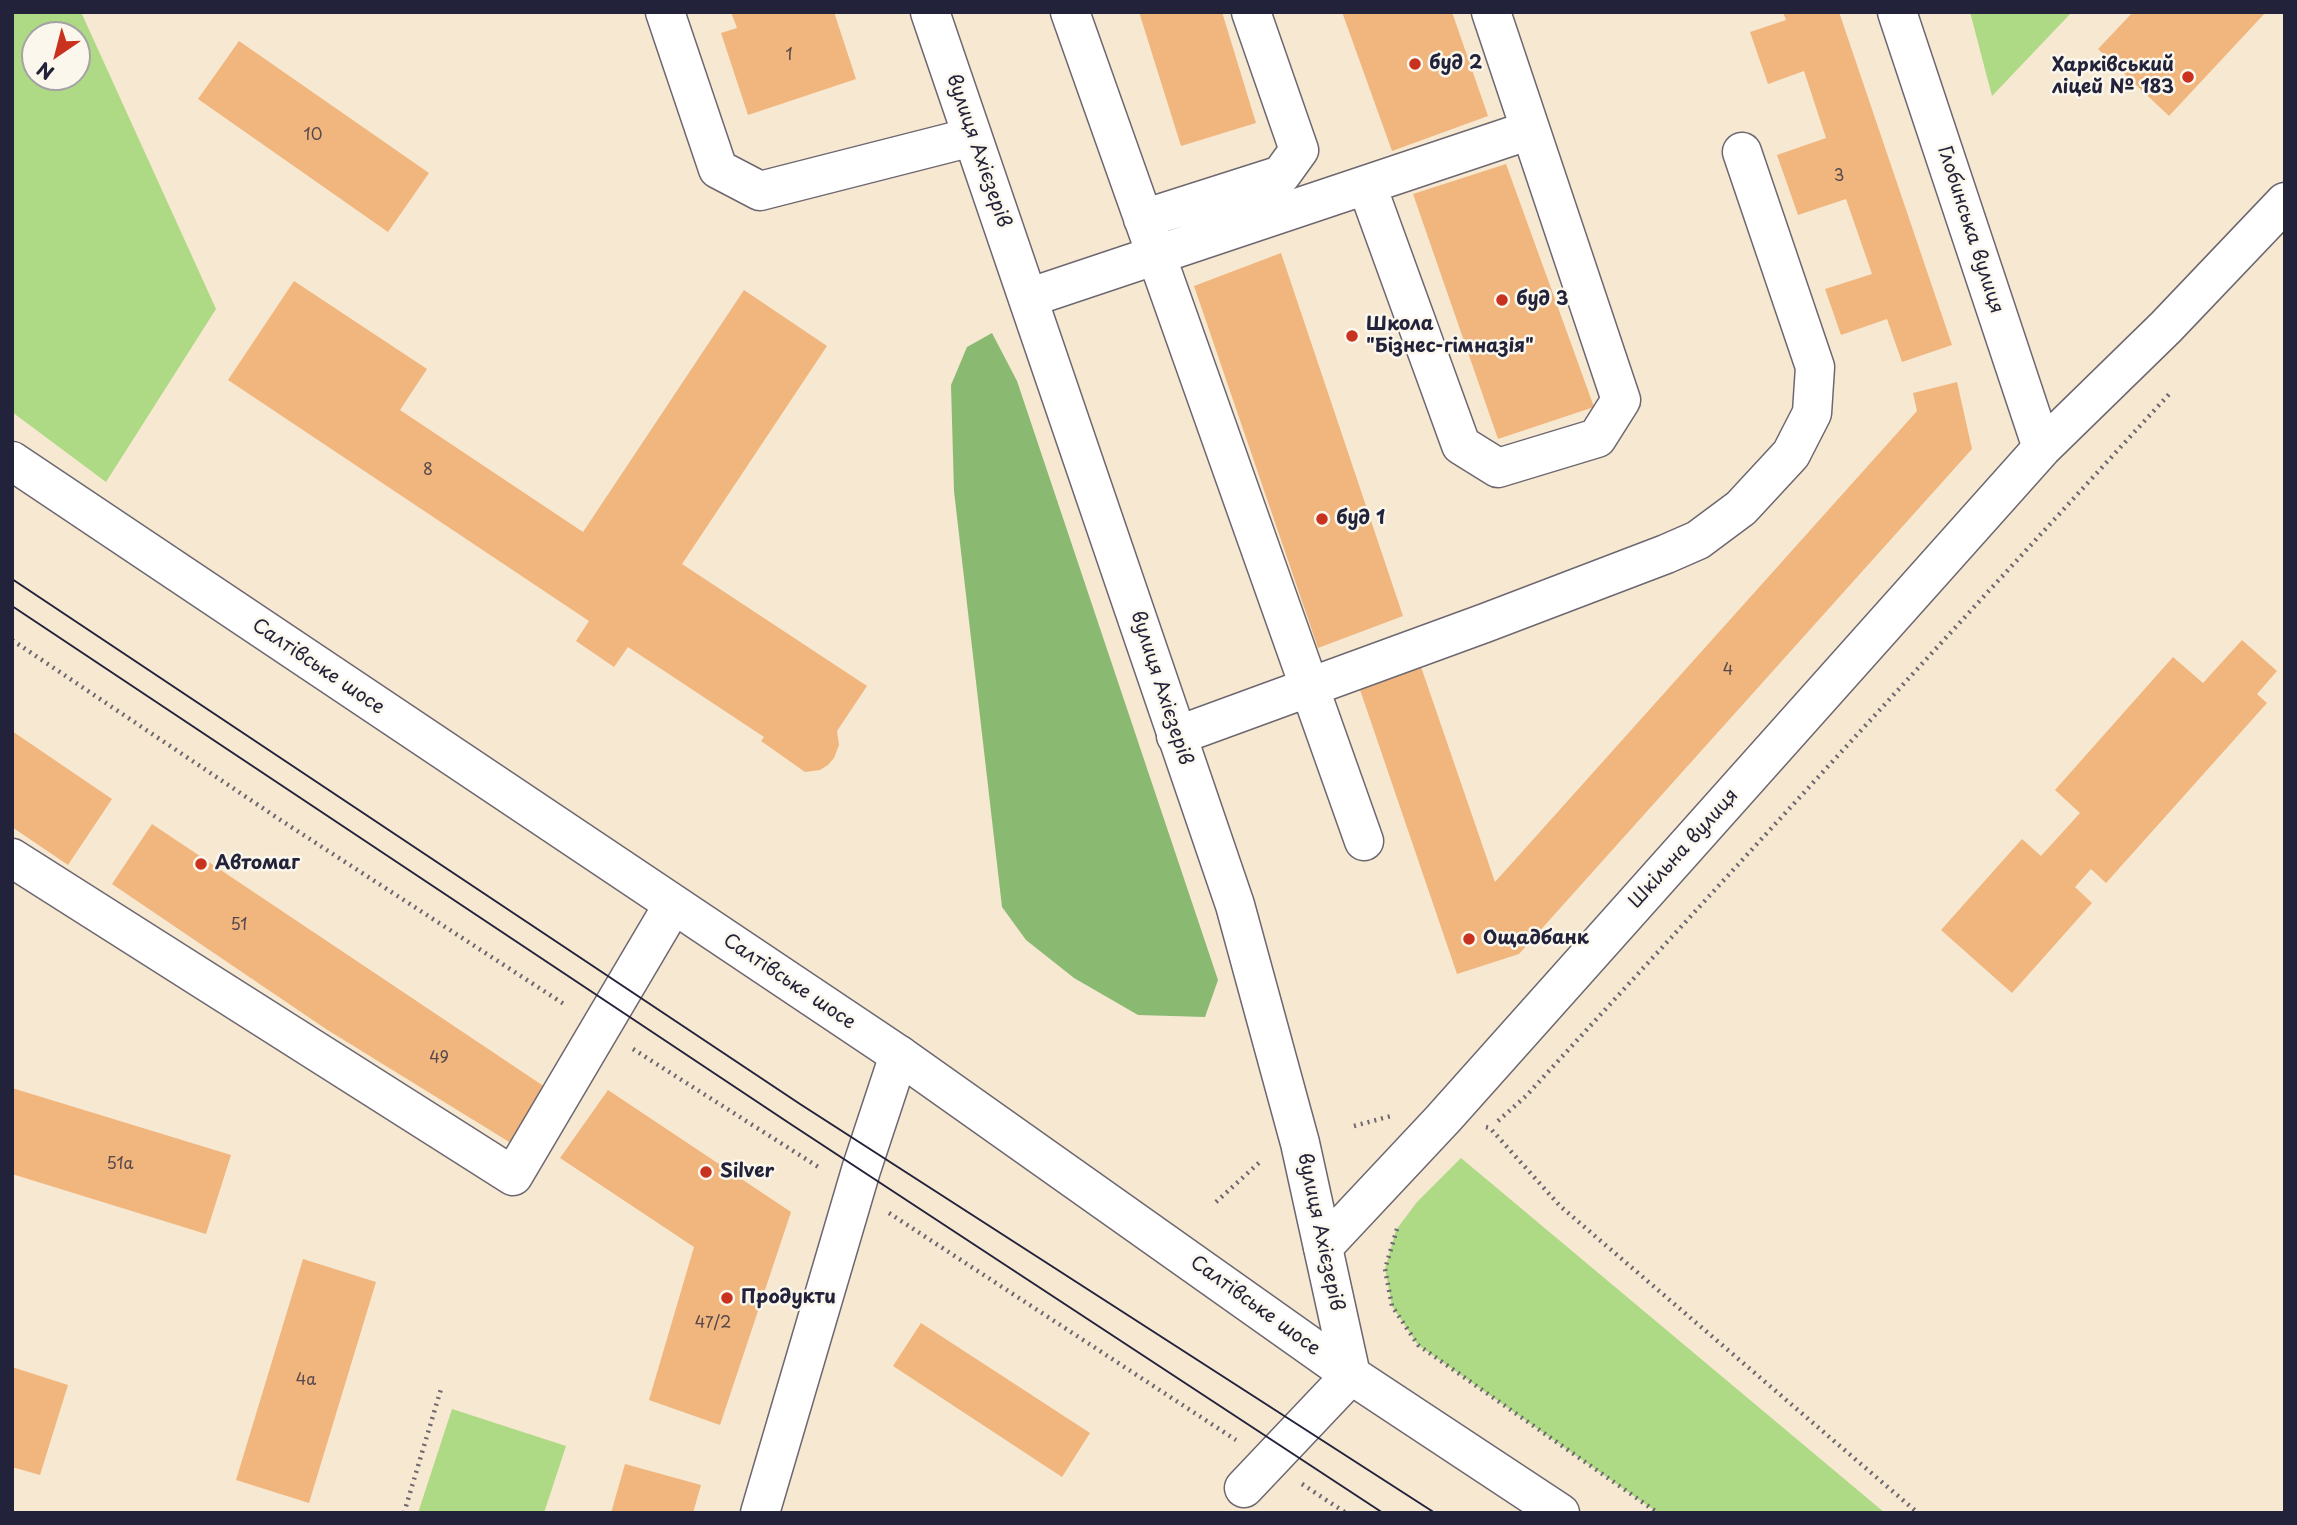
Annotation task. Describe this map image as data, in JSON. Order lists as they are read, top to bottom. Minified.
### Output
{"streets":{"main road":["вулиця Ахієзерів","Глобинська вулиця","Салтівське шосе","Шкільна вулиця"]},"crossings":[["вулиця Ахієзерів","Салтівське шосе"],["вулиця Ахієзерів","Шкільна вулиця"],["Глобинська вулиця","Шкільна вулиця"]],"places":["буд 2","Харківський ліцей № 183","буд 3","Школа \"Бізнес-гімназія\"","буд 1","Автомаг","Ощадбанк","Silver","Продукти"],"house_numbers":["1","10","3","8","4","51","49","51а","47/2","4а"],"north":"bottom left"}
